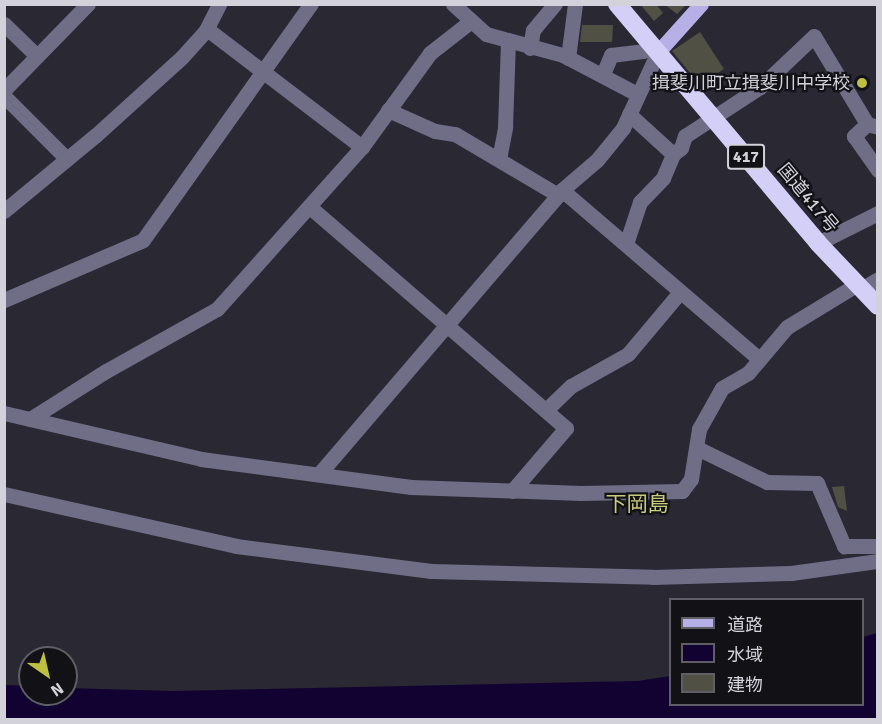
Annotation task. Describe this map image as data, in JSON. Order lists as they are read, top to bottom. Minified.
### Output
{"streets":{"highway":["417","国道417号"]},"districts":["下岡島"],"places":["揖斐川町立揖斐川中学校"],"legend":["道路","水域","建物"],"north":"bottom right"}
